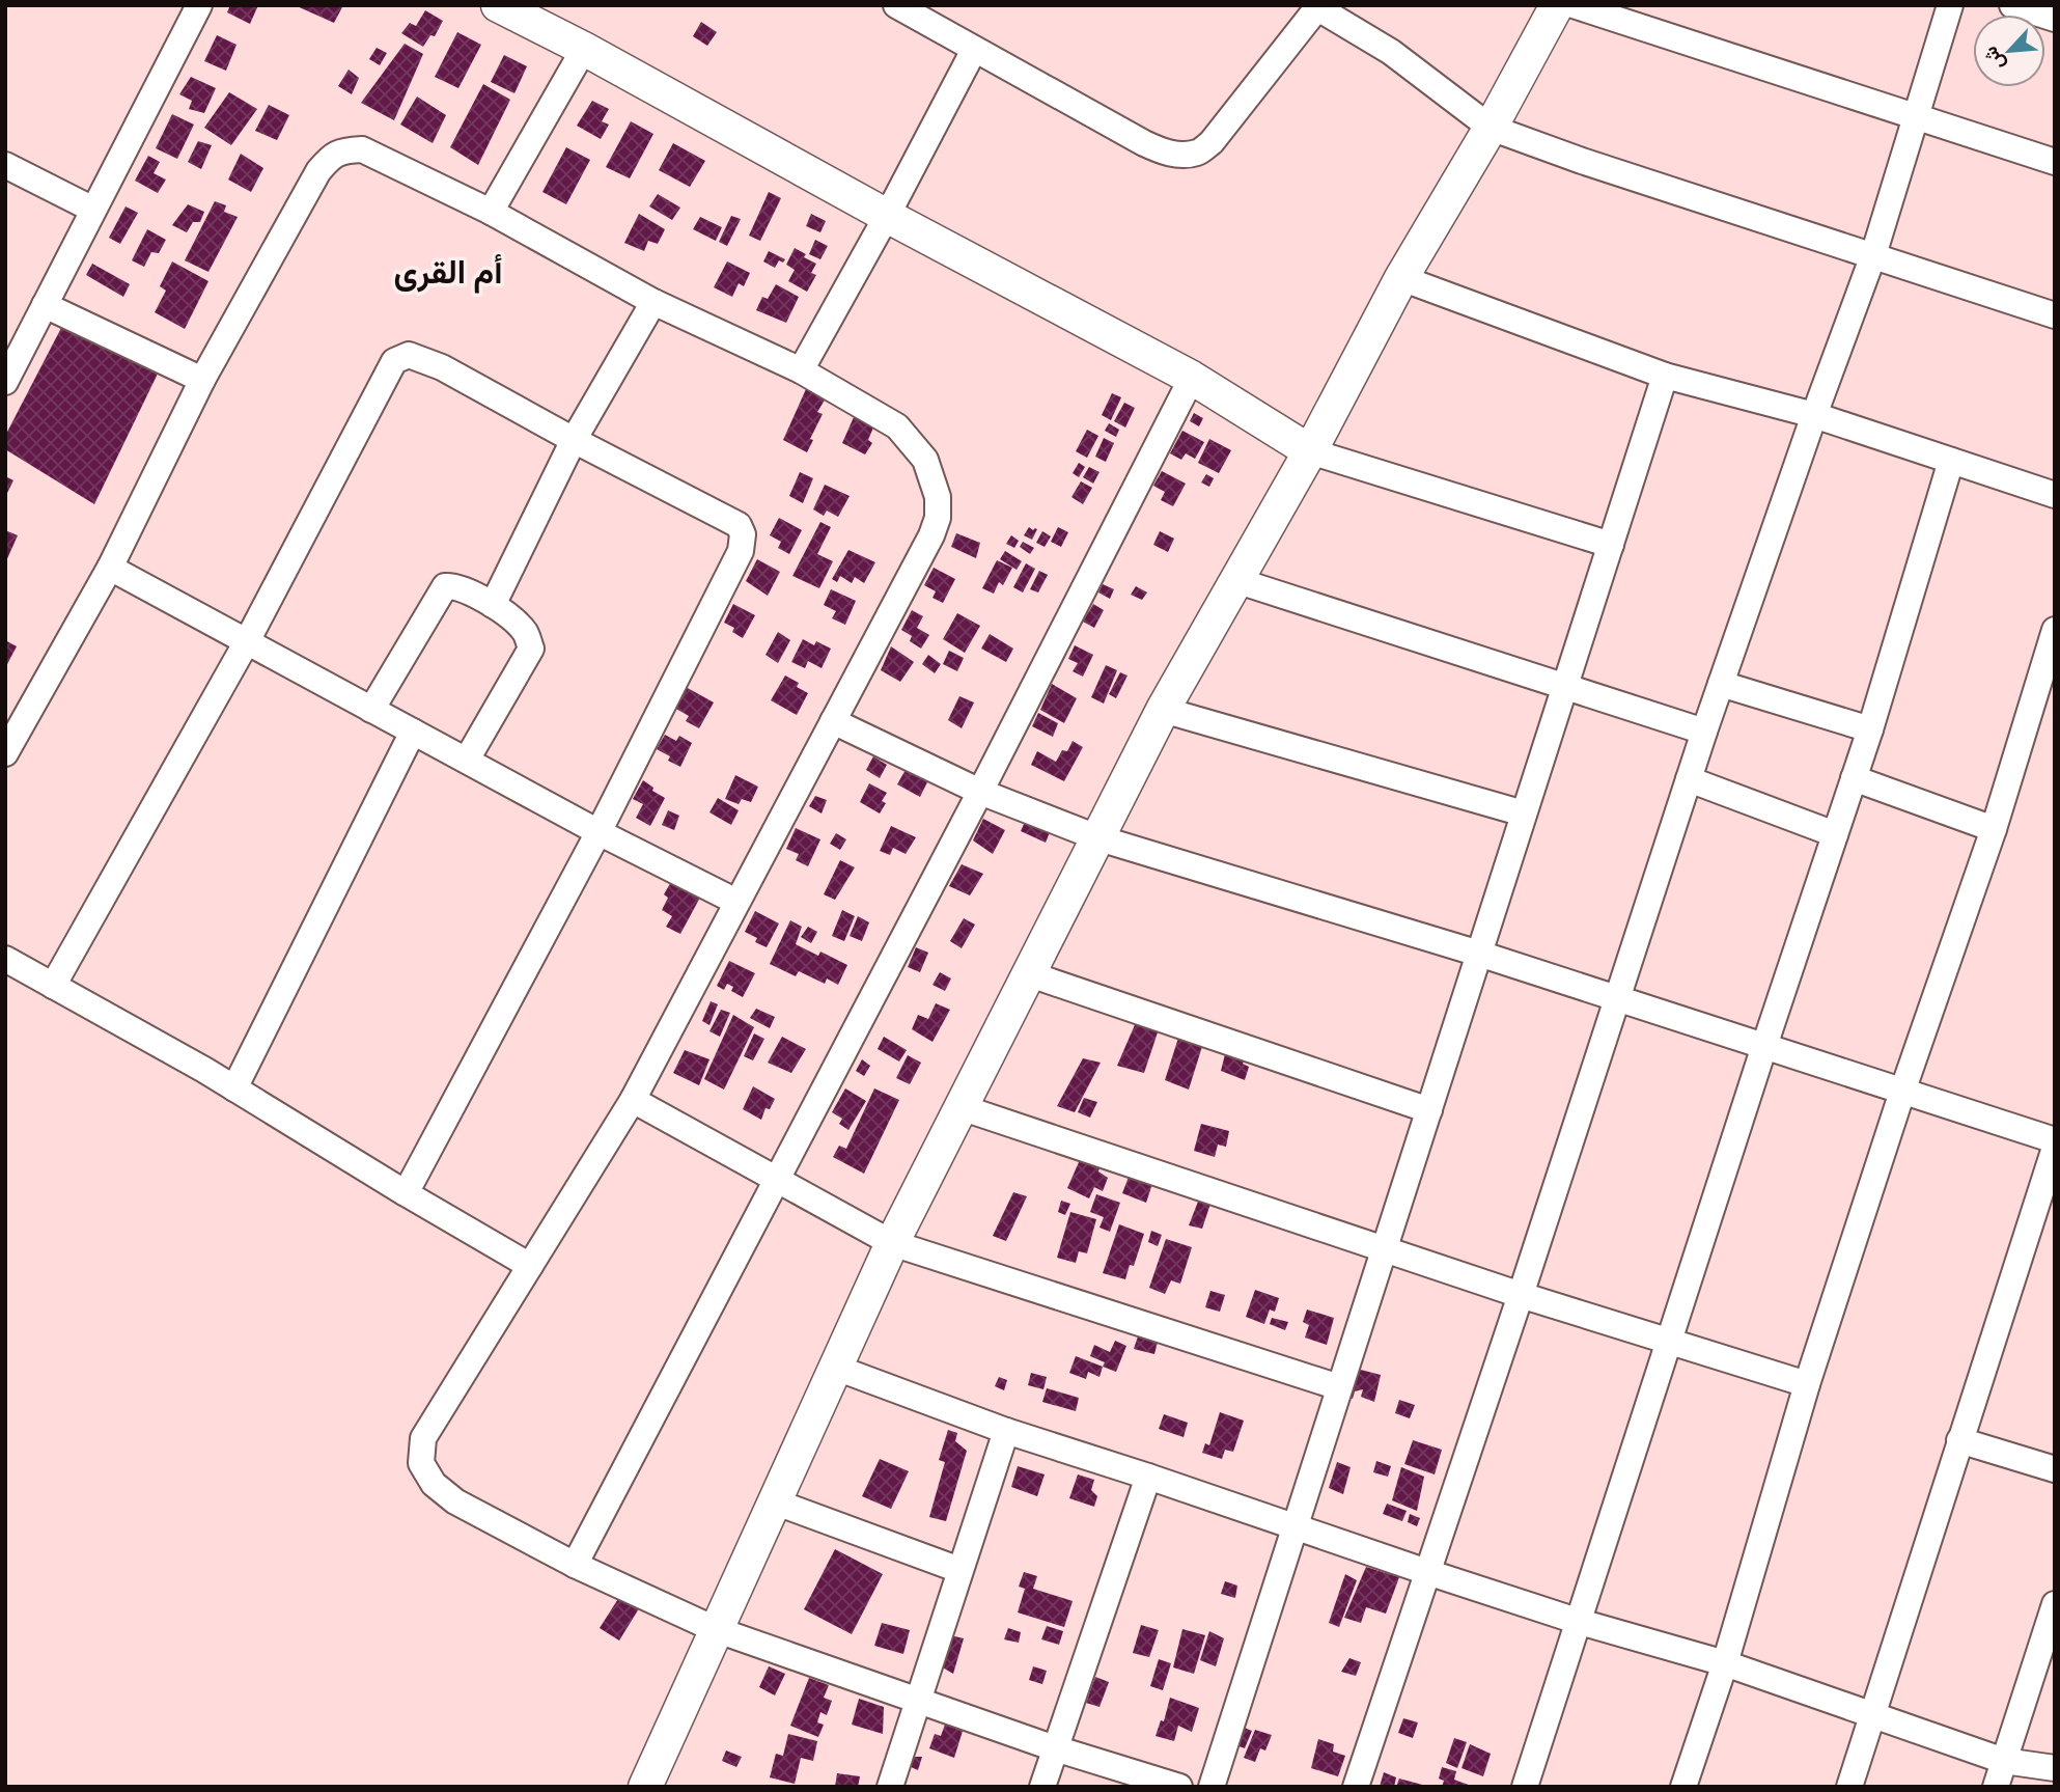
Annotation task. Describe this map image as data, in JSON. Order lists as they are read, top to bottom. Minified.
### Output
{"districts":["أم القرى"],"north":"bottom left"}
